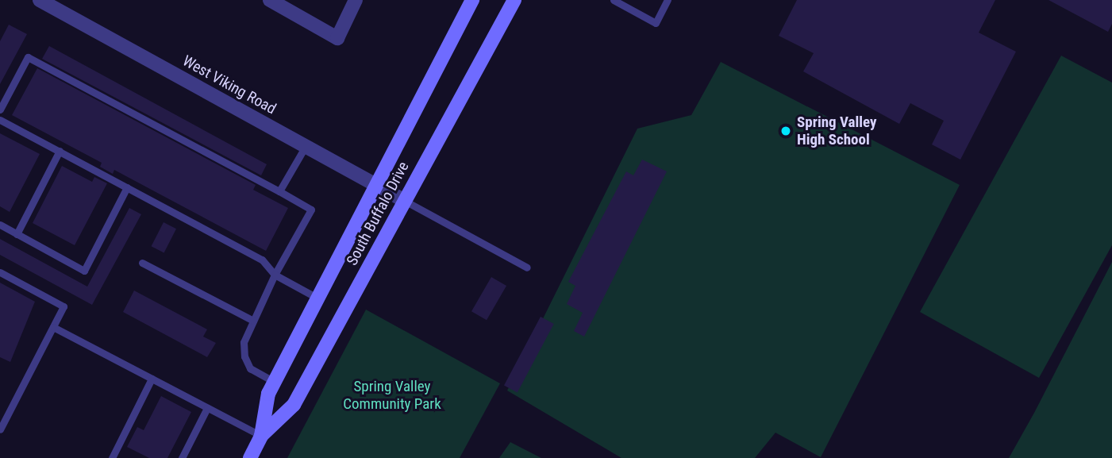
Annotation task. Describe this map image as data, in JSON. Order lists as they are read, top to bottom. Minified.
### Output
{"streets":{"main road":["South Buffalo Drive"],"street":["West Viking Road"]},"crossings":[["West Viking Road","South Buffalo Drive"]],"parks":["Spring Valley Community Park"],"places":["Spring Valley High School"]}
